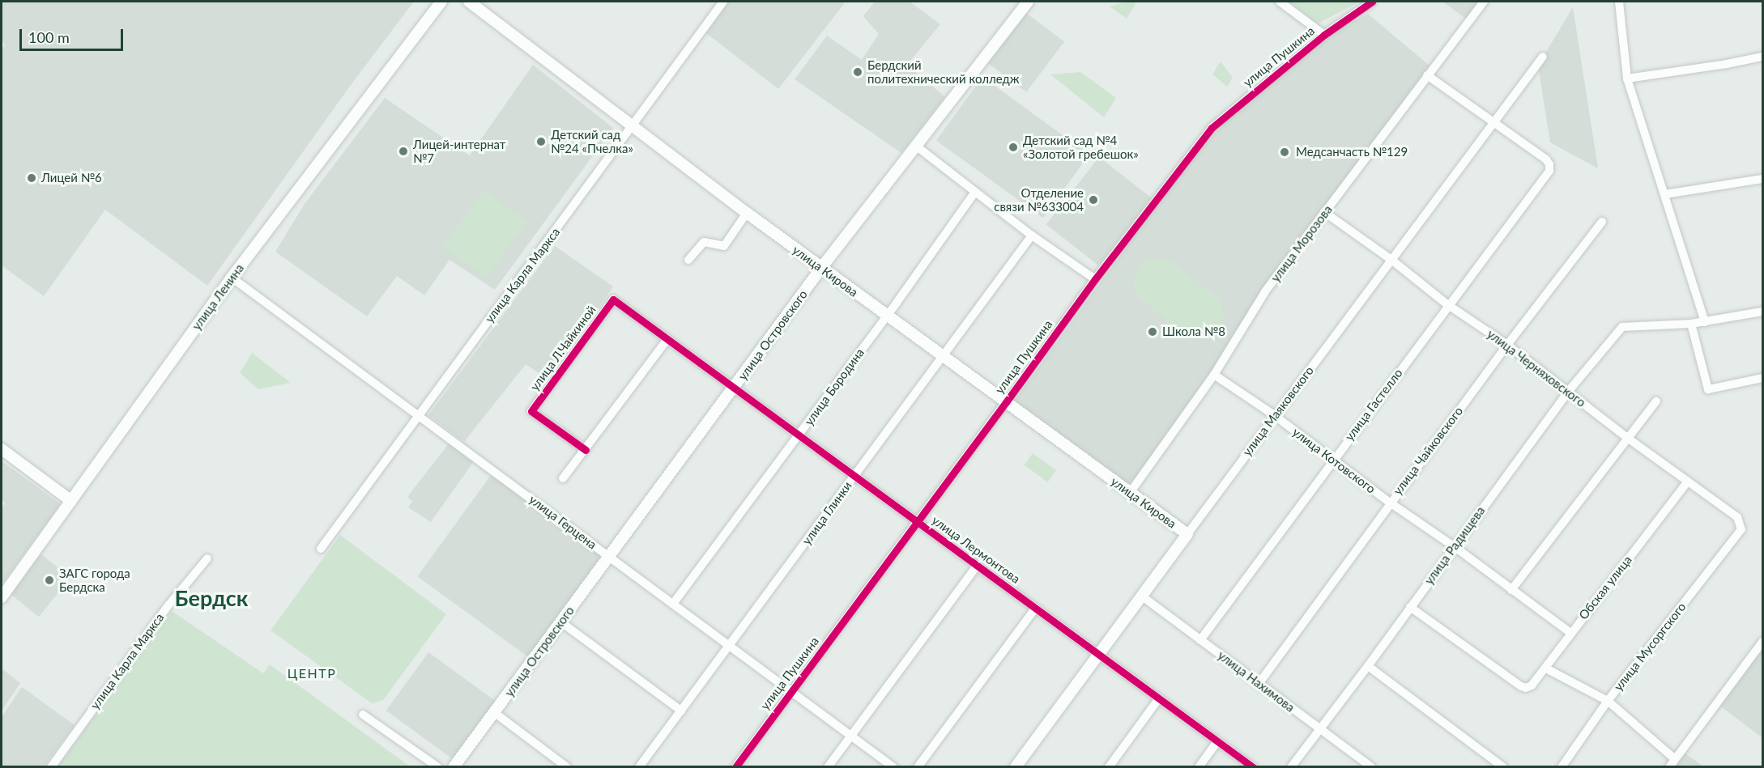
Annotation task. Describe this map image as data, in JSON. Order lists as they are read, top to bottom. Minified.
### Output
{"streets":{"street":["улица Пушкина","улица Морозова","улица Кирова","улица Карла Маркса","улица Ленина","улица Островского","улица Л.Чайкиной","улица Черняховского","улица Бородина","улица Гастелло","улица Маяковского","улица Чайковского","улица Котовского","улица Глинки","улица Герцена","улица Радищева","улица Лермонтова","Обская улица","улица Мусоргского","улица Нахимова"]},"crossings":[["улица Пушкина","улица Кирова"],["улица Пушкина","улица Герцена"],["улица Пушкина","улица Лермонтова"],["улица Морозова","улица Кирова"],["улица Морозова","улица Черняховского"],["улица Морозова","улица Котовского"],["улица Кирова","улица Карла Маркса"],["улица Кирова","улица Островского"],["улица Кирова","улица Бородина"],["улица Кирова","улица Маяковского"],["улица Кирова","улица Глинки"],["улица Карла Маркса","улица Герцена"],["улица Ленина","улица Герцена"],["улица Островского","улица Герцена"],["улица Островского","улица Лермонтова"],["улица Л.Чайкиной","улица Лермонтова"],["улица Черняховского","улица Гастелло"],["улица Черняховского","улица Маяковского"],["улица Черняховского","улица Чайковского"],["улица Черняховского","улица Радищева"],["улица Черняховского","Обская улица"],["улица Черняховского","улица Мусоргского"],["улица Бородина","улица Герцена"],["улица Бородина","улица Лермонтова"],["улица Гастелло","улица Маяковского"],["улица Гастелло","улица Котовского"],["улица Гастелло","улица Нахимова"],["улица Маяковского","улица Котовского"],["улица Маяковского","улица Лермонтова"],["улица Маяковского","улица Нахимова"],["улица Чайковского","улица Котовского"],["улица Чайковского","улица Нахимова"],["улица Котовского","улица Радищева"],["улица Котовского","Обская улица"],["улица Глинки","улица Герцена"],["улица Глинки","улица Лермонтова"],["улица Радищева","Обская улица"],["улица Радищева","улица Нахимова"]],"districts":["Бердск","ЦЕНТР"],"places":["Бердский политехнический колледж","Детский сад №24 «Пчелка»","Детский сад №4 «Золотой гребешок»","Лицей-интернат №7","Медсанчасть №129","Лицей №6","Отделение связи №633004","Школа №8","ЗАГС города Бердска"],"scale_bar":"100 m"}
